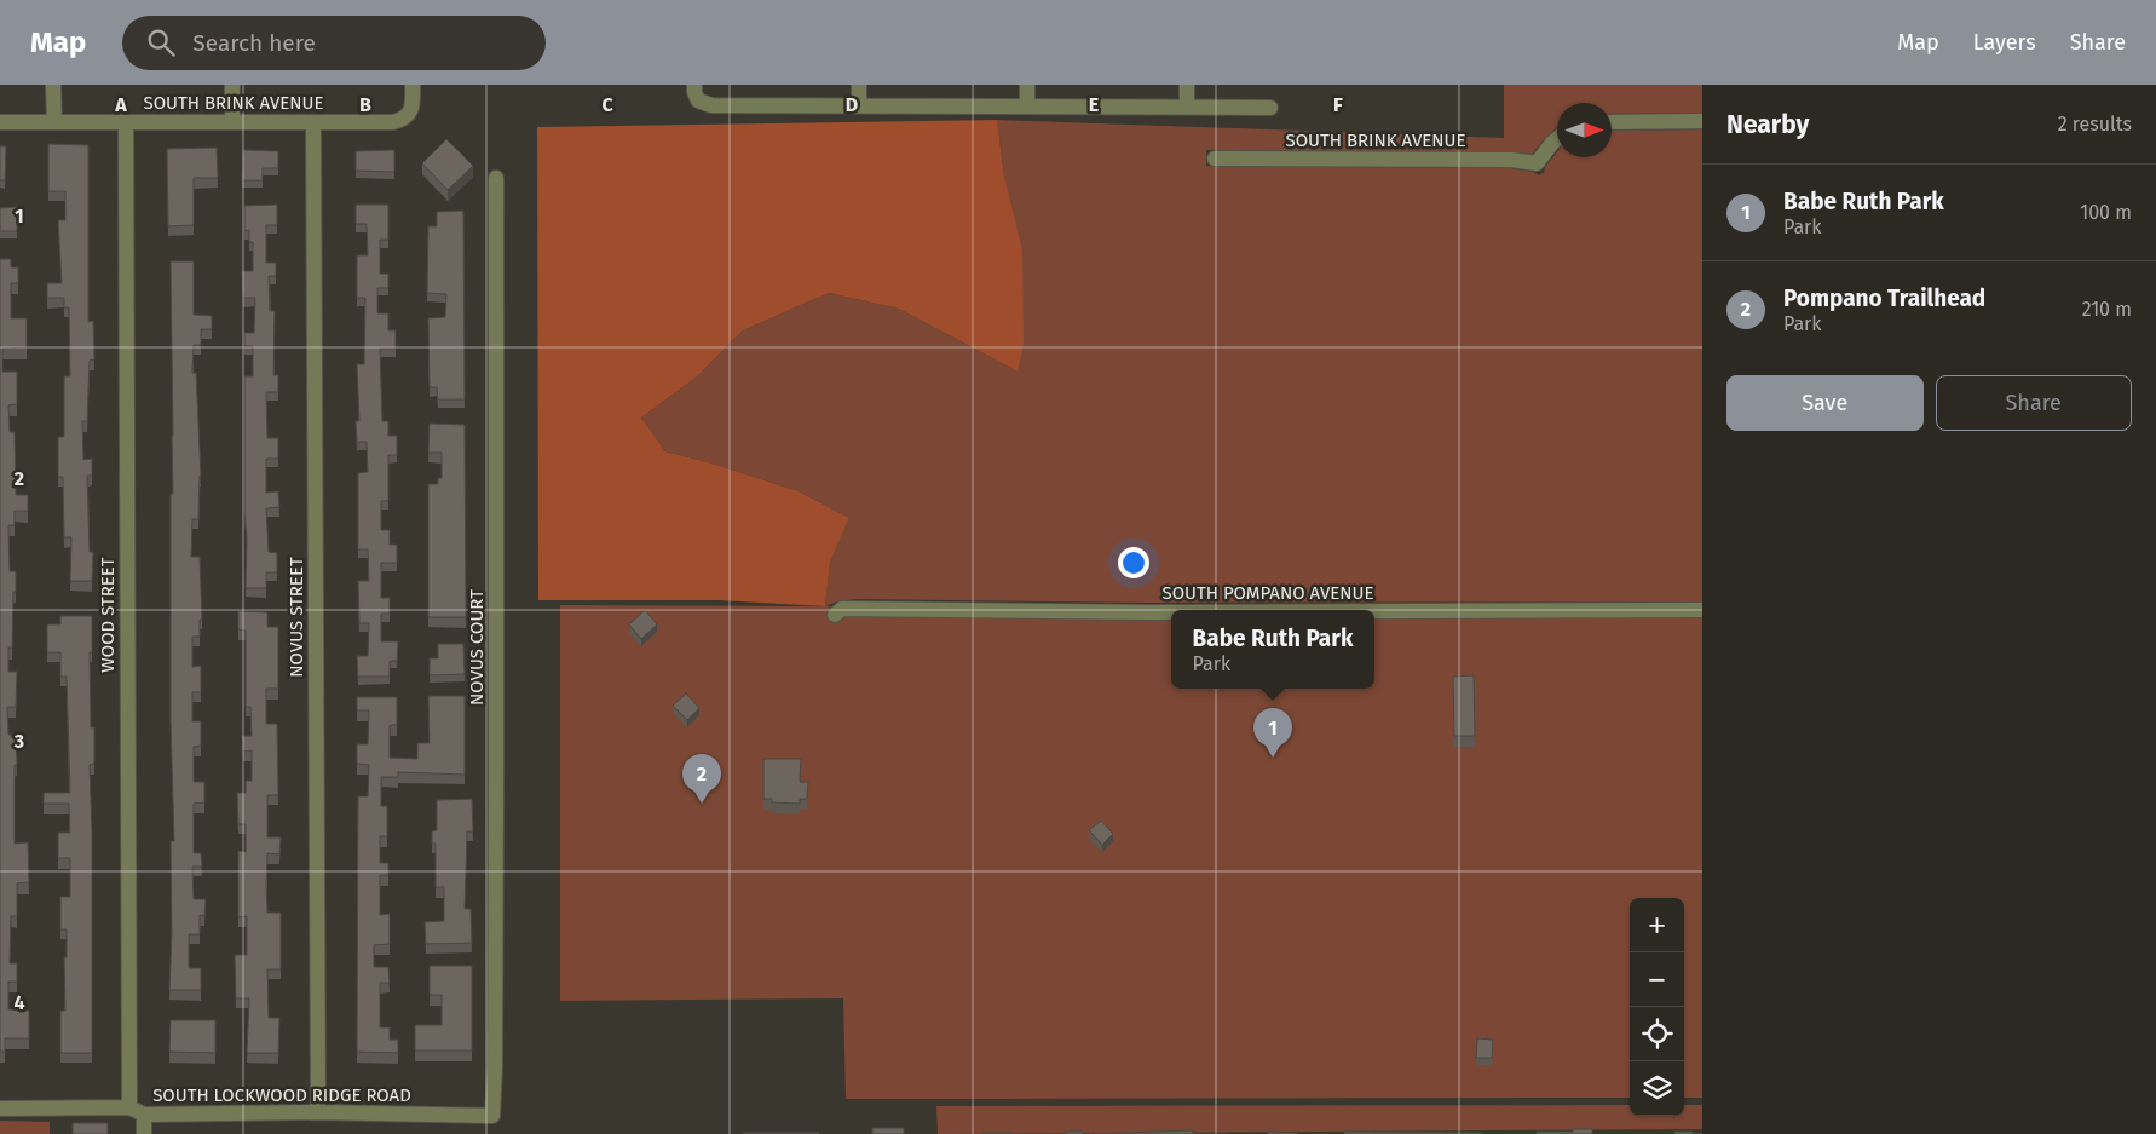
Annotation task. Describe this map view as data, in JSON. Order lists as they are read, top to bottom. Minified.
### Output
{"streets":{"street":["SOUTH BRINK AVENUE","SOUTH POMPANO AVENUE","WOOD STREET","NOVUS STREET","NOVUS COURT","SOUTH LOCKWOOD RIDGE ROAD"]},"crossings":[["SOUTH BRINK AVENUE","WOOD STREET"],["SOUTH BRINK AVENUE","NOVUS STREET"],["WOOD STREET","SOUTH LOCKWOOD RIDGE ROAD"],["NOVUS STREET","SOUTH LOCKWOOD RIDGE ROAD"],["NOVUS COURT","SOUTH LOCKWOOD RIDGE ROAD"]],"north":"right","page":{"header":"Map","search":"Search here","nav":["Map","Layers","Share"],"heading":["Nearby","2 results"],"list":[{"mark":"1","name":"Babe Ruth Park","note":"Park","value":"100 m"},{"mark":"2","name":"Pompano Trailhead","note":"Park","value":"210 m"}],"buttons":["Save","Share"],"popup":["Babe Ruth Park","Park"],"pins":["1","2"],"map_buttons":["+","−"]},"grid":{"columns":["A","B","C","D","E","F"],"rows":["1","2","3","4"]}}
